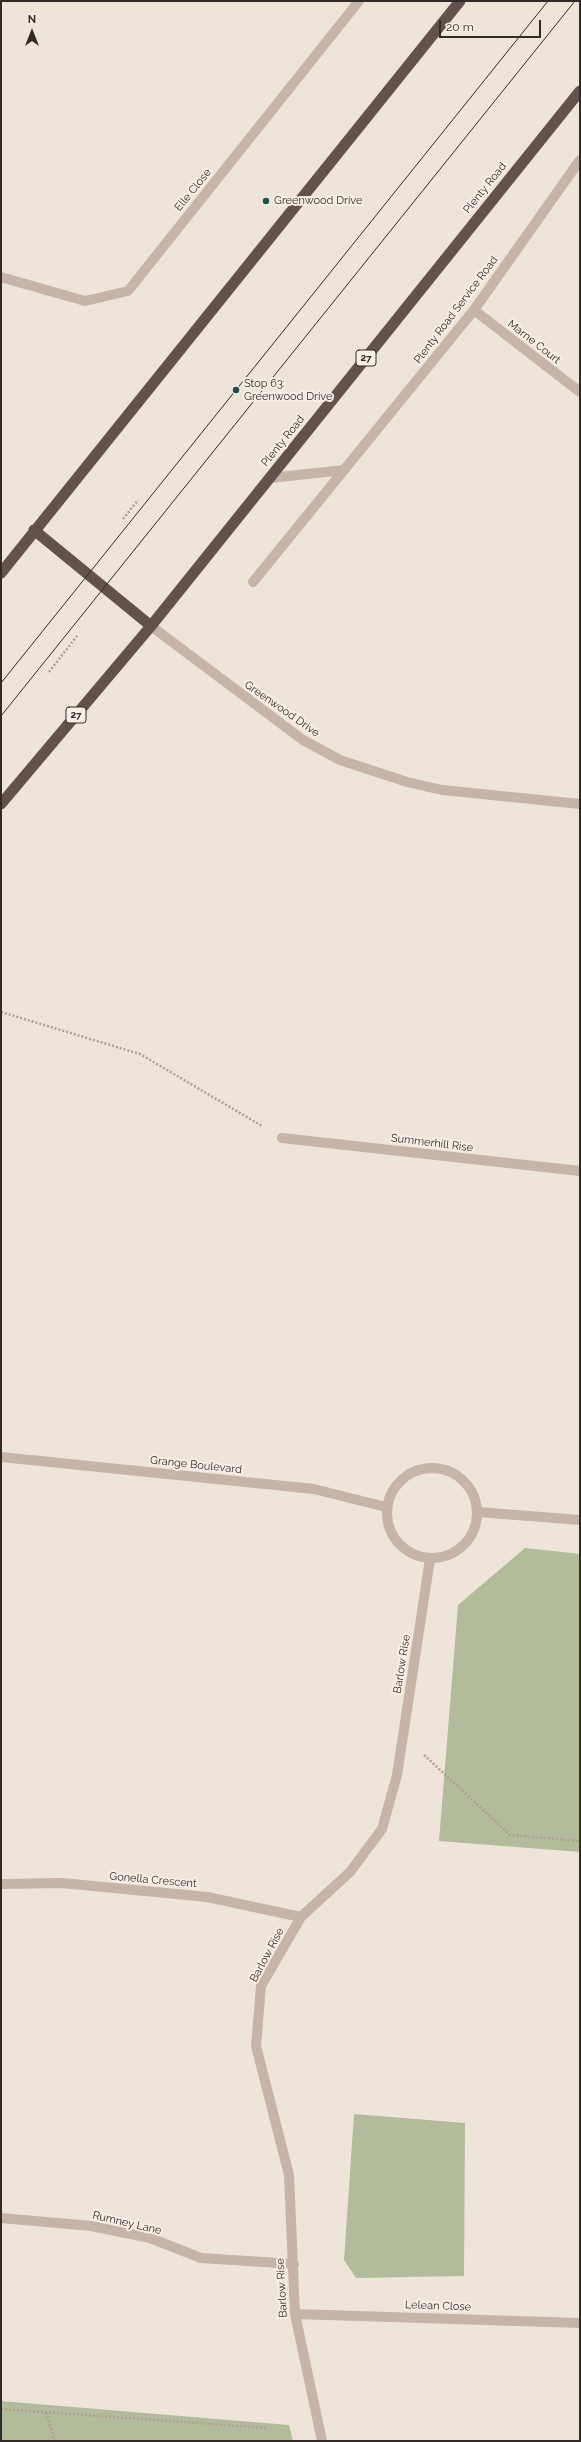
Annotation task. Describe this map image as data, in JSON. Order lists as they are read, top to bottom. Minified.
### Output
{"streets":{"highway":["Plenty Road","27"],"street":["Elle Close","Plenty Road Service Road","Marne Court","Greenwood Drive","Summerhill Rise","Grange Boulevard","Barlow Rise","Gonella Crescent","Rumney Lane","Lelean Close"]},"crossings":[["Plenty Road","Greenwood Drive"],["Plenty Road Service Road","Marne Court"],["Grange Boulevard","Barlow Rise"],["Barlow Rise","Gonella Crescent"],["Barlow Rise","Rumney Lane"],["Barlow Rise","Lelean Close"]],"places":["Greenwood Drive","Stop 63: Greenwood Drive"],"scale_bar":"20 m","north":"top"}
